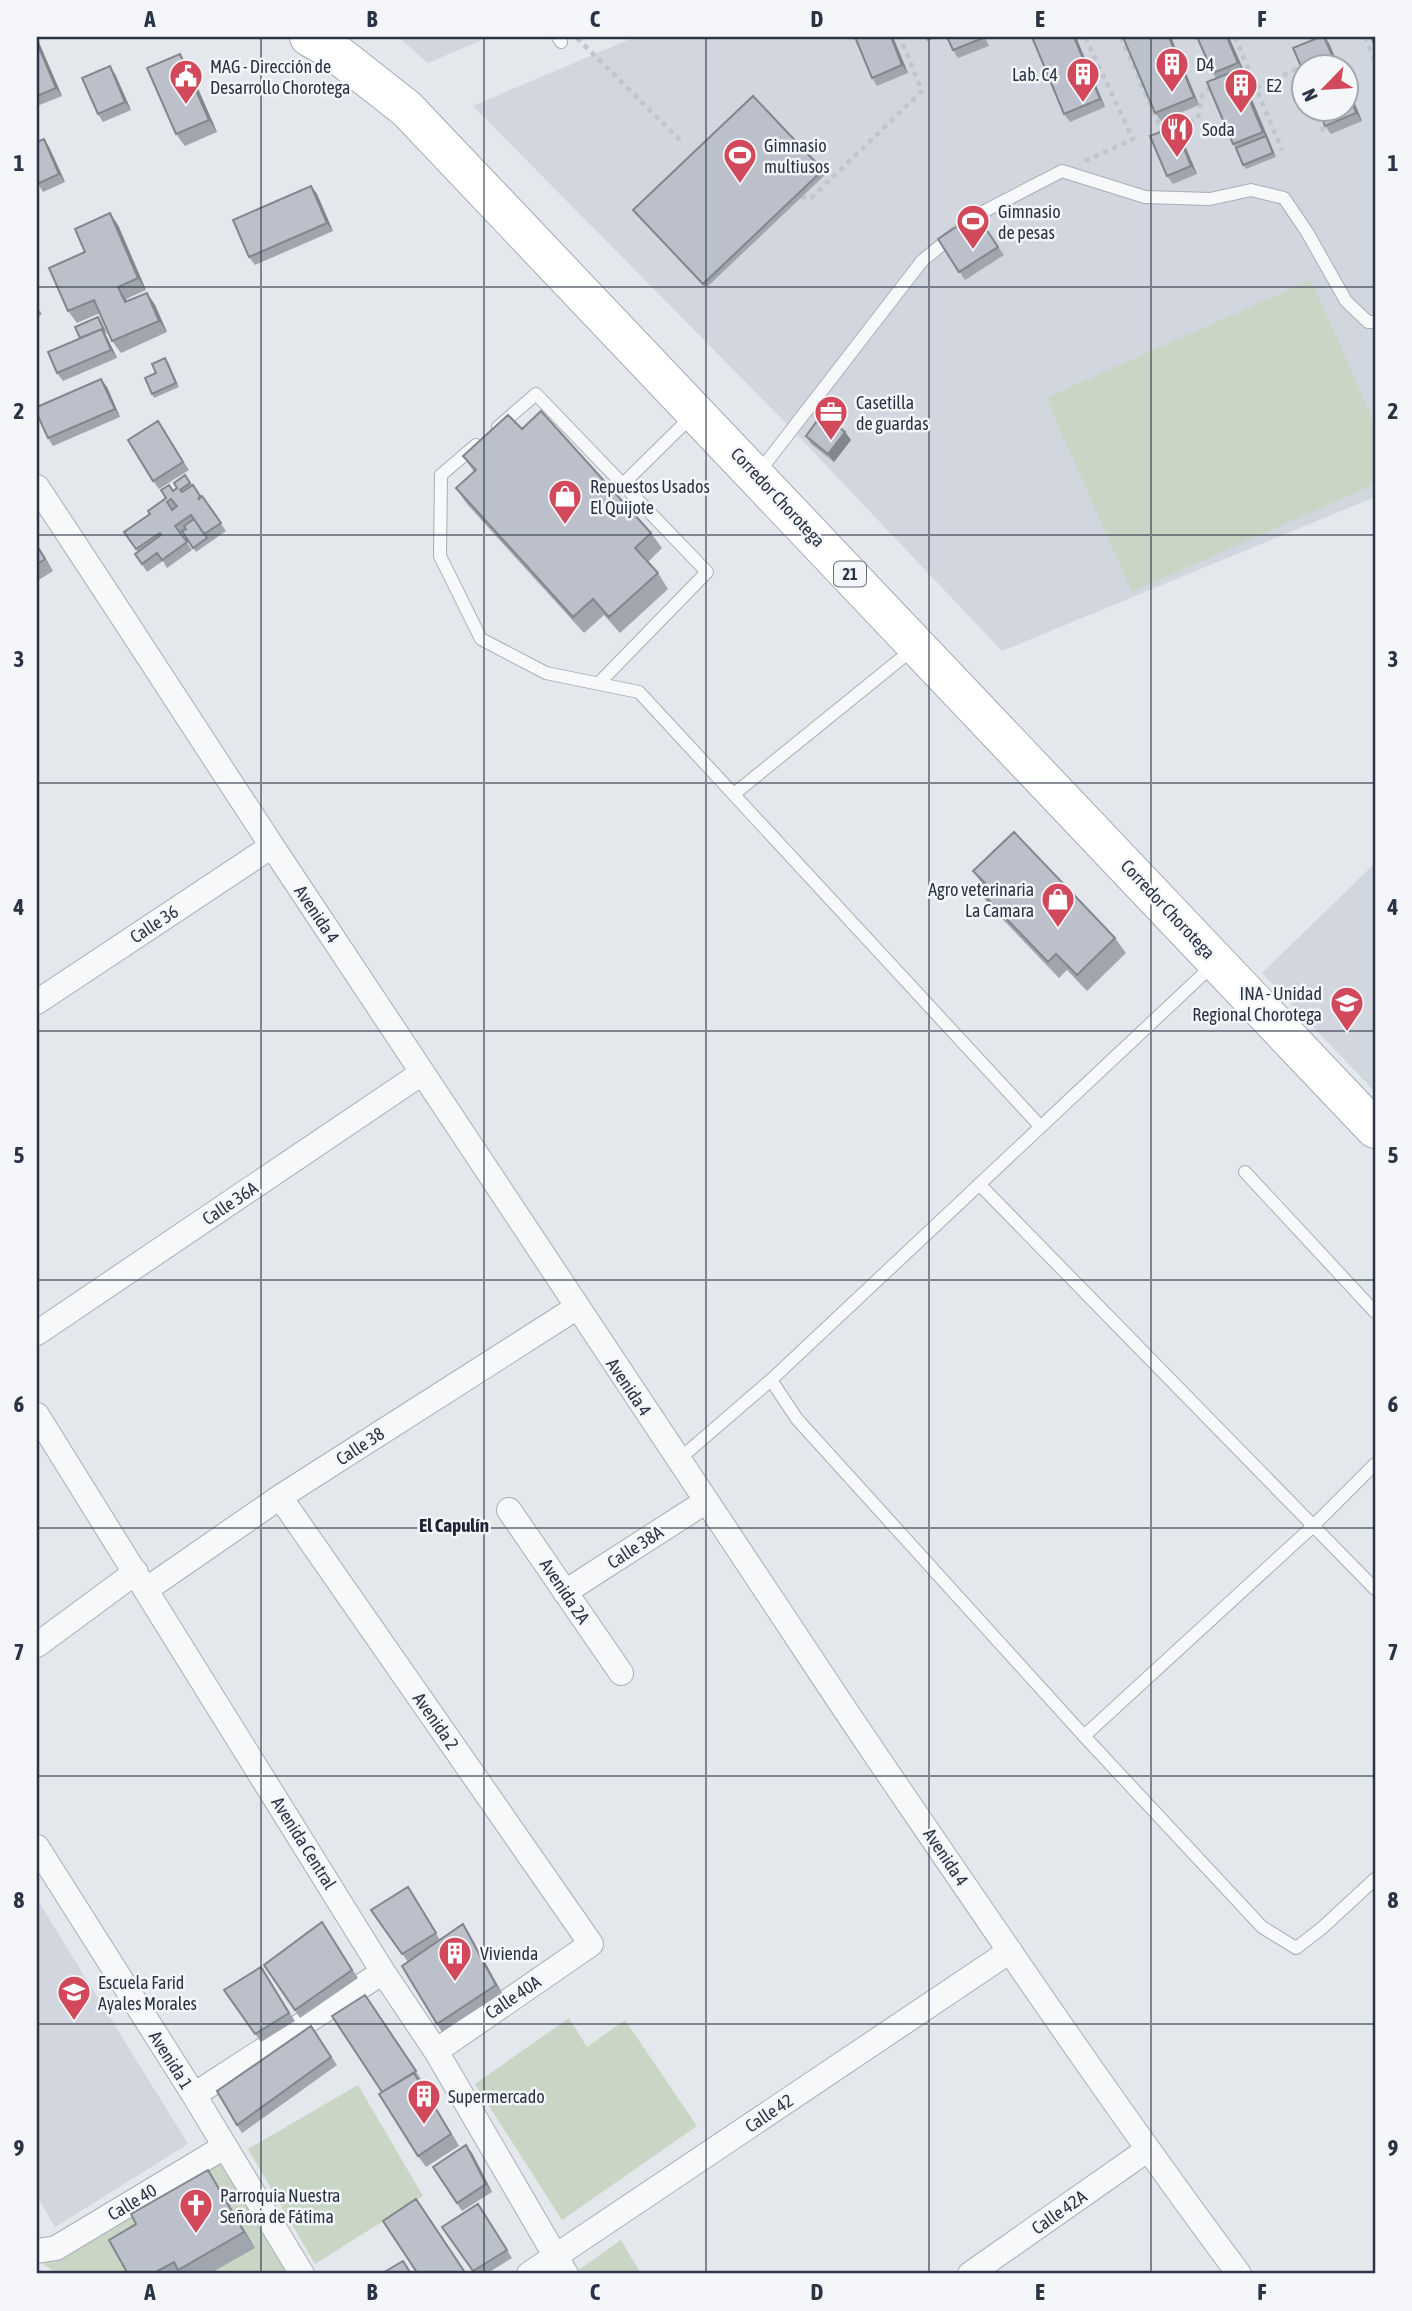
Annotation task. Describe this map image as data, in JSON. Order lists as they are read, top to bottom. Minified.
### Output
{"streets":{"main road":["Corredor Chorotega","21"],"street":["Avenida 4","Calle 36","Calle 36A","Calle 38","Calle 38A","Avenida 2A","Avenida 2","Avenida Central","Calle 40A","Avenida 1","Calle 42","Calle 40","Calle 42A"]},"crossings":[["Avenida 4","Calle 36"],["Avenida 4","Calle 36A"],["Avenida 4","Calle 38"],["Avenida 4","Calle 38A"],["Avenida 4","Calle 42"],["Avenida 4","Calle 42A"],["Calle 38","Avenida 2"],["Calle 38","Avenida Central"],["Calle 38A","Avenida 2A"],["Avenida 2","Calle 40A"],["Avenida Central","Calle 40A"],["Avenida Central","Calle 42"],["Avenida 1","Calle 40"]],"districts":["El Capulín"],"places":{"building":["D4","Lab. C4","E2","Vivienda","Supermercado"],"public building":["MAG - Dirección de Desarrollo Chorotega"],"restaurant":["Soda"],"sports":["Gimnasio multiusos","Gimnasio de pesas"],"office":["Casetilla de guardas"],"shop":["Repuestos Usados El Quijote","Agro veterinaria La Camara"],"school or university":["INA - Unidad Regional Chorotega","Escuela Farid Ayales Morales"],"church":["Parroquia Nuestra Señora de Fátima"]},"north":"bottom left","grid":{"columns":["A","B","C","D","E","F"],"rows":["1","2","3","4","5","6","7","8","9"]}}
